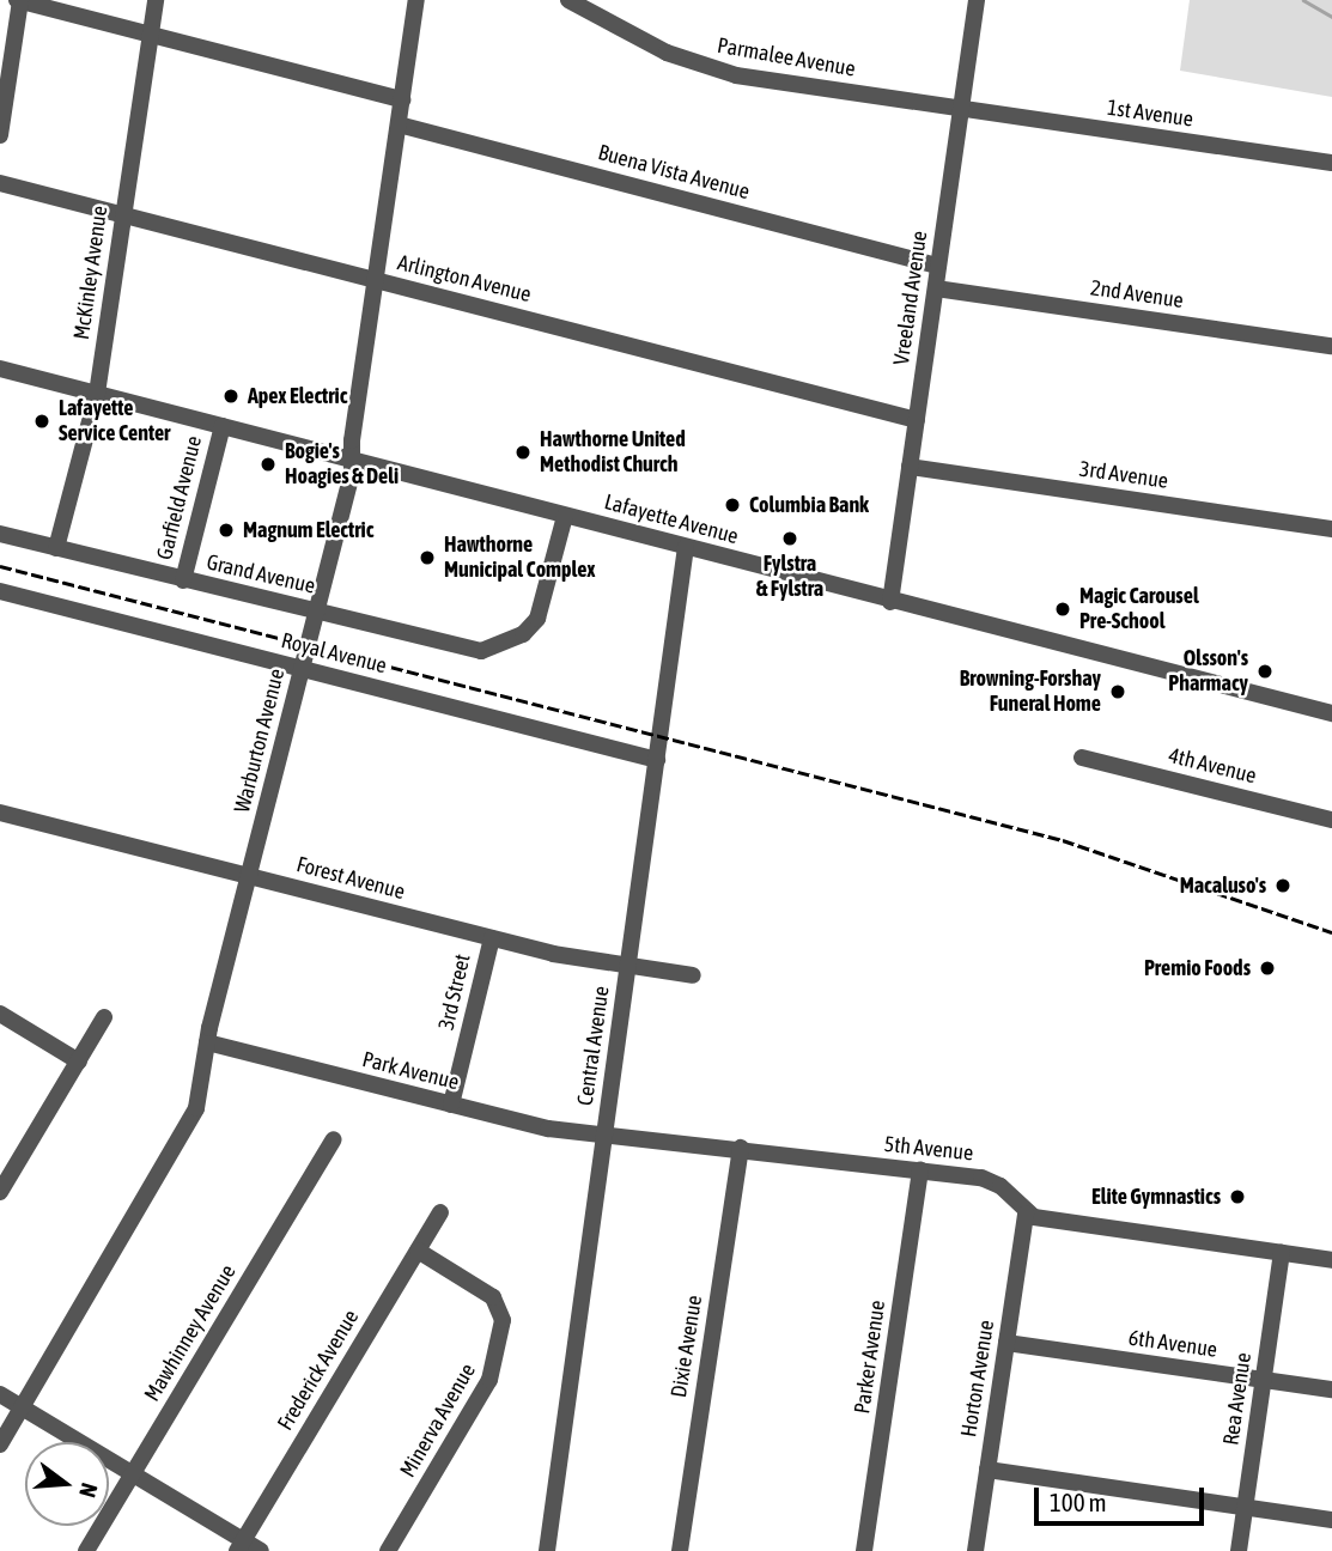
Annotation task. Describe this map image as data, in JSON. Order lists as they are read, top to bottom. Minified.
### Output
{"streets":{"street":["Parmalee Avenue","1st Avenue","Buena Vista Avenue","McKinley Avenue","Arlington Avenue","2nd Avenue","Vreeland Avenue","3rd Avenue","Garfield Avenue","Lafayette Avenue","Grand Avenue","Royal Avenue","Warburton Avenue","4th Avenue","Forest Avenue","3rd Street","Central Avenue","Park Avenue","5th Avenue","Mawhinney Avenue","6th Avenue","Dixie Avenue","Parker Avenue","Frederick Avenue","Horton Avenue","Rea Avenue","Minerva Avenue"]},"crossings":[["Parmalee Avenue","1st Avenue"],["Parmalee Avenue","Vreeland Avenue"],["1st Avenue","Vreeland Avenue"],["Buena Vista Avenue","Vreeland Avenue"],["Buena Vista Avenue","Warburton Avenue"],["McKinley Avenue","Arlington Avenue"],["McKinley Avenue","Lafayette Avenue"],["McKinley Avenue","Grand Avenue"],["Arlington Avenue","Vreeland Avenue"],["Arlington Avenue","Warburton Avenue"],["2nd Avenue","Vreeland Avenue"],["Vreeland Avenue","3rd Avenue"],["Vreeland Avenue","Lafayette Avenue"],["Garfield Avenue","Lafayette Avenue"],["Garfield Avenue","Grand Avenue"],["Lafayette Avenue","Grand Avenue"],["Lafayette Avenue","Warburton Avenue"],["Lafayette Avenue","Central Avenue"],["Grand Avenue","Warburton Avenue"],["Royal Avenue","Warburton Avenue"],["Royal Avenue","Central Avenue"],["Warburton Avenue","Forest Avenue"],["Warburton Avenue","Park Avenue"],["Forest Avenue","3rd Street"],["Forest Avenue","Central Avenue"],["3rd Street","Park Avenue"],["Central Avenue","Park Avenue"],["Central Avenue","5th Avenue"],["Park Avenue","5th Avenue"],["5th Avenue","Dixie Avenue"],["5th Avenue","Parker Avenue"],["5th Avenue","Horton Avenue"],["6th Avenue","Horton Avenue"],["6th Avenue","Rea Avenue"],["Frederick Avenue","Minerva Avenue"]],"places":["Apex Electric","Lafayette Service Center","Hawthorne United Methodist Church","Bogie's Hoagies & Deli","Columbia Bank","Magnum Electric","Fylstra & Fylstra","Hawthorne Municipal Complex","Magic Carousel Pre-School","Olsson's Pharmacy","Browning-Forshay Funeral Home","Macaluso's","Premio Foods","Elite Gymnastics"],"scale_bar":"100 m","north":"right"}
